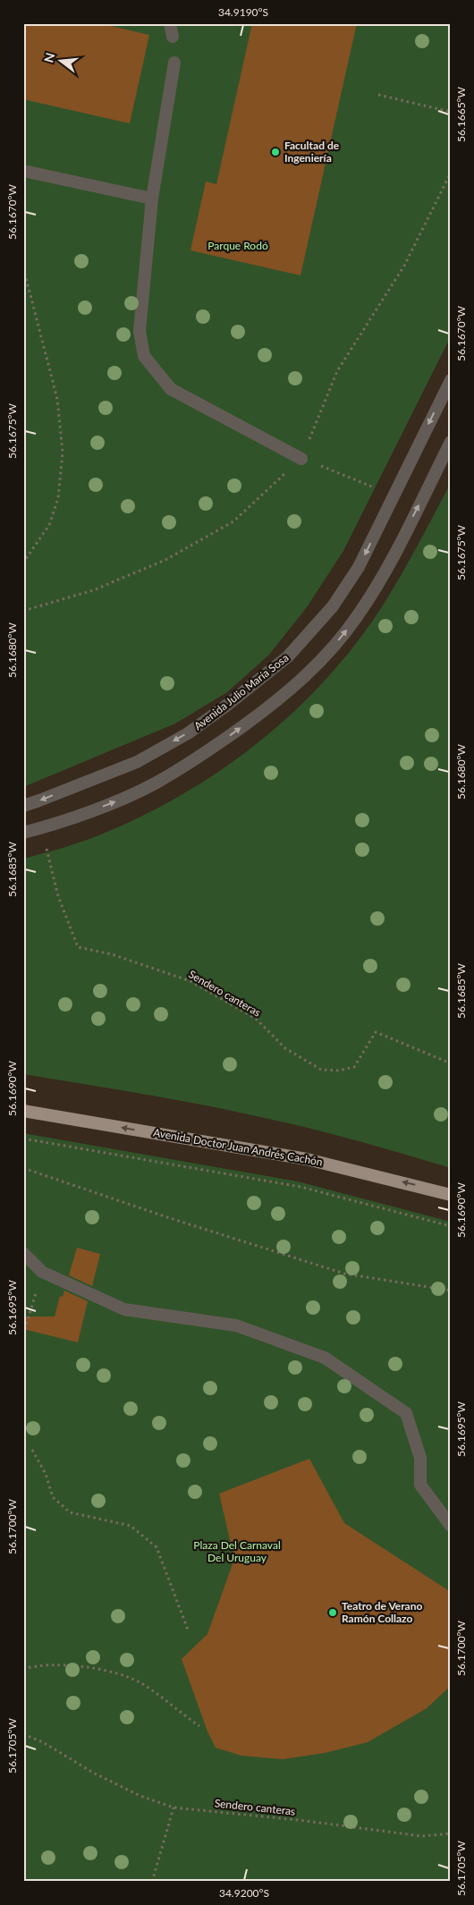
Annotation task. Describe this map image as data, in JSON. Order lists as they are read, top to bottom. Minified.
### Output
{"streets":{"main road":["Avenida Doctor Juan Andrés Cachón"],"street":["Avenida Julio María Sosa"],"path":["Sendero canteras"]},"one_way":["Avenida Doctor Juan Andrés Cachón"],"parks":["Parque Rodó","Plaza Del Carnaval Del Uruguay"],"places":["Facultad de Ingeniería","Teatro de Verano Ramón Collazo"],"north":"left","coordinates":["34.9190°S","56.1665°W","56.1670°W","56.1675°W","56.1680°W","56.1685°W","56.1690°W","56.1695°W","56.1700°W","56.1705°W","34.9200°S"]}
